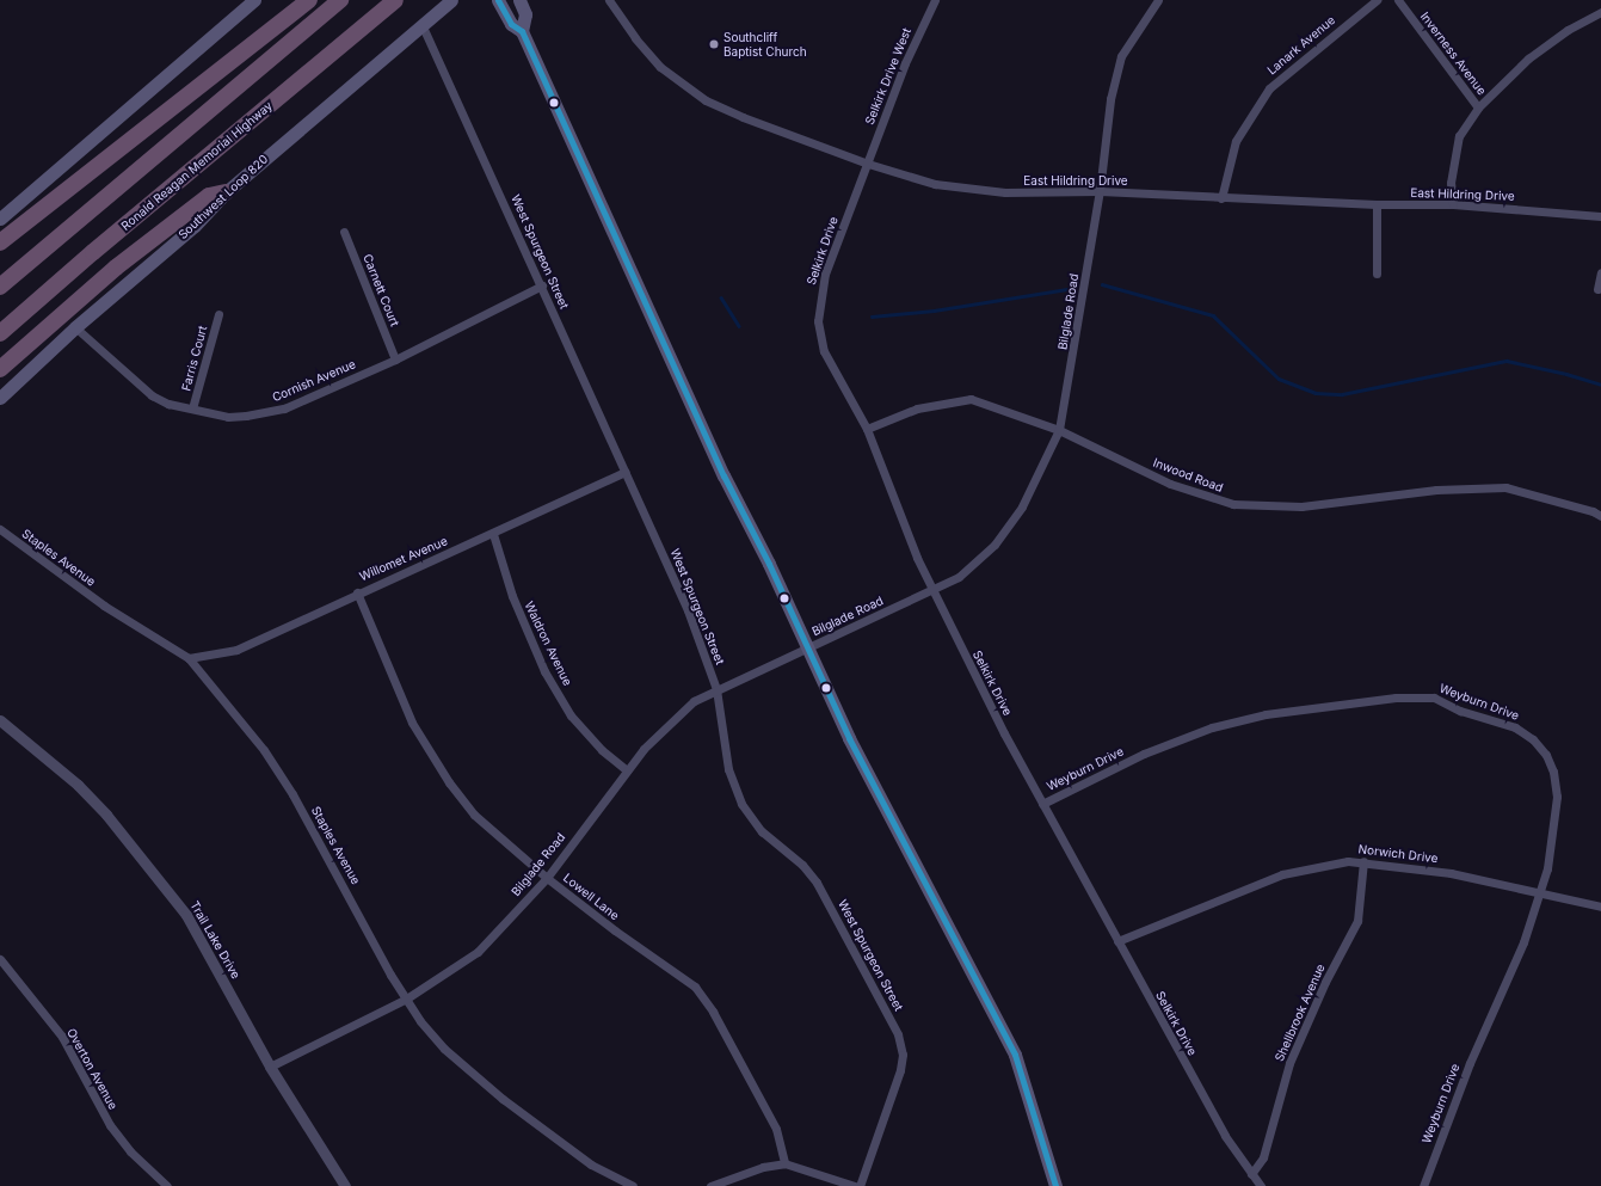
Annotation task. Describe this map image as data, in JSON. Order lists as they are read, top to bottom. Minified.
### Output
{"streets":{"highway":["Ronald Reagan Memorial Highway"],"main road":["Southwest Loop 820"],"street":["Lanark Avenue","Inverness Avenue","Selkirk Drive West","East Hildring Drive","Selkirk Drive","West Spurgeon Street","Carnett Court","Bilglade Road","Farris Court","Cornish Avenue","Inwood Road","Staples Avenue","Willomet Avenue","Waldron Avenue","Weyburn Drive","Norwich Drive","Lowell Lane","Trail Lake Drive","Shellbrook Avenue","Overton Avenue"]},"crossings":[["Lanark Avenue","East Hildring Drive"],["Inverness Avenue","East Hildring Drive"],["Selkirk Drive West","East Hildring Drive"],["Selkirk Drive West","Selkirk Drive"],["East Hildring Drive","Selkirk Drive"],["East Hildring Drive","Bilglade Road"],["Southwest Loop 820","West Spurgeon Street"],["Southwest Loop 820","Cornish Avenue"],["Selkirk Drive","Bilglade Road"],["Selkirk Drive","Inwood Road"],["Selkirk Drive","Weyburn Drive"],["Selkirk Drive","Norwich Drive"],["Selkirk Drive","Shellbrook Avenue"],["West Spurgeon Street","Bilglade Road"],["West Spurgeon Street","Cornish Avenue"],["West Spurgeon Street","Willomet Avenue"],["Carnett Court","Cornish Avenue"],["Bilglade Road","Inwood Road"],["Bilglade Road","Staples Avenue"],["Bilglade Road","Waldron Avenue"],["Bilglade Road","Lowell Lane"],["Bilglade Road","Trail Lake Drive"],["Farris Court","Cornish Avenue"],["Staples Avenue","Willomet Avenue"],["Willomet Avenue","Waldron Avenue"],["Willomet Avenue","Lowell Lane"],["Weyburn Drive","Norwich Drive"],["Norwich Drive","Shellbrook Avenue"]],"places":["Southcliff Baptist Church"]}
